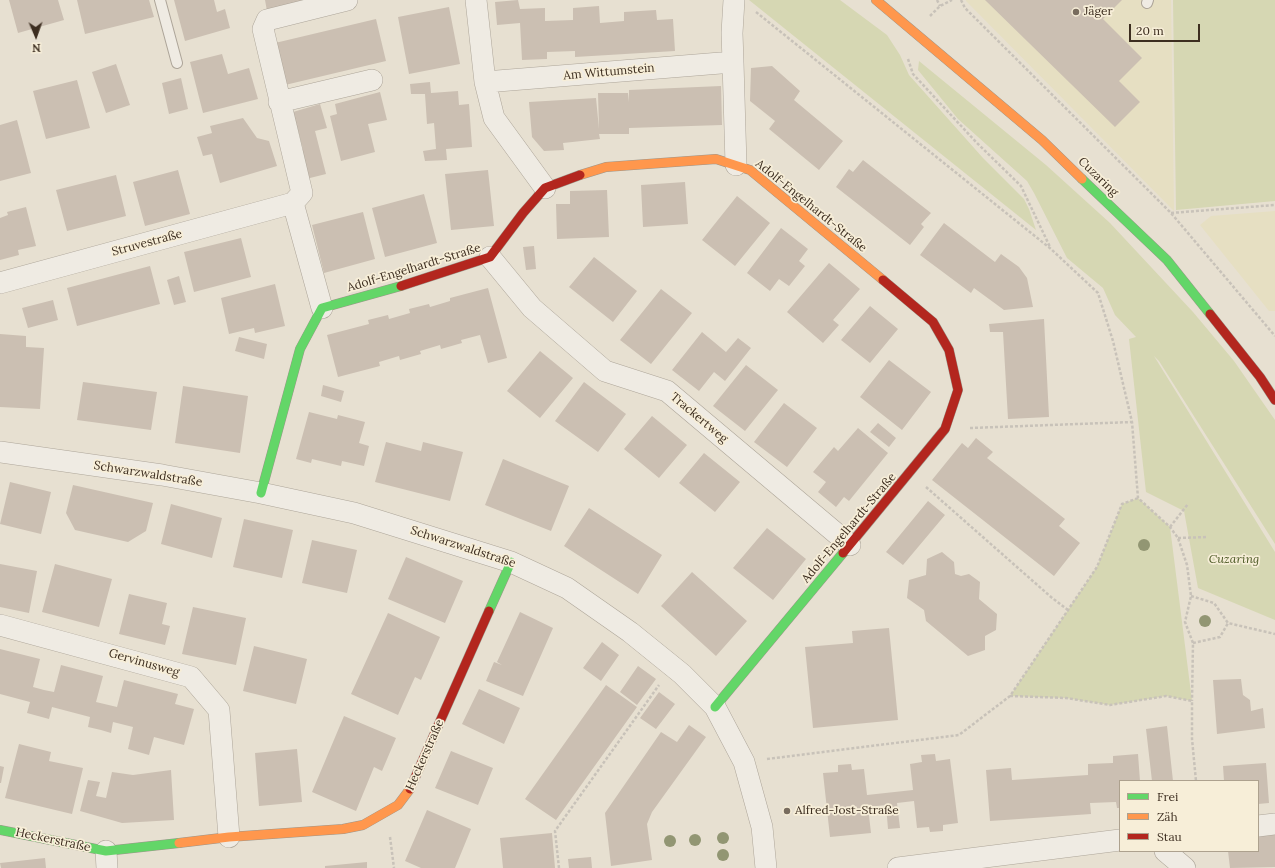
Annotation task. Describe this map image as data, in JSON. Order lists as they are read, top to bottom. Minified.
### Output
{"streets":{"street":["Am Wittumstein","Cuzaring","Adolf-Engelhardt-Straße","Struvestraße","Trackertweg","Schwarzwaldstraße","Gervinusweg","Heckerstraße"]},"crossings":[["Adolf-Engelhardt-Straße","Trackertweg"],["Adolf-Engelhardt-Straße","Schwarzwaldstraße"],["Schwarzwaldstraße","Heckerstraße"],["Gervinusweg","Heckerstraße"]],"parks":["Cuzaring"],"places":["Jäger","Alfred-Jost-Straße"],"legend":["Frei","Zäh","Stau"],"scale_bar":"20 m","north":"bottom"}
